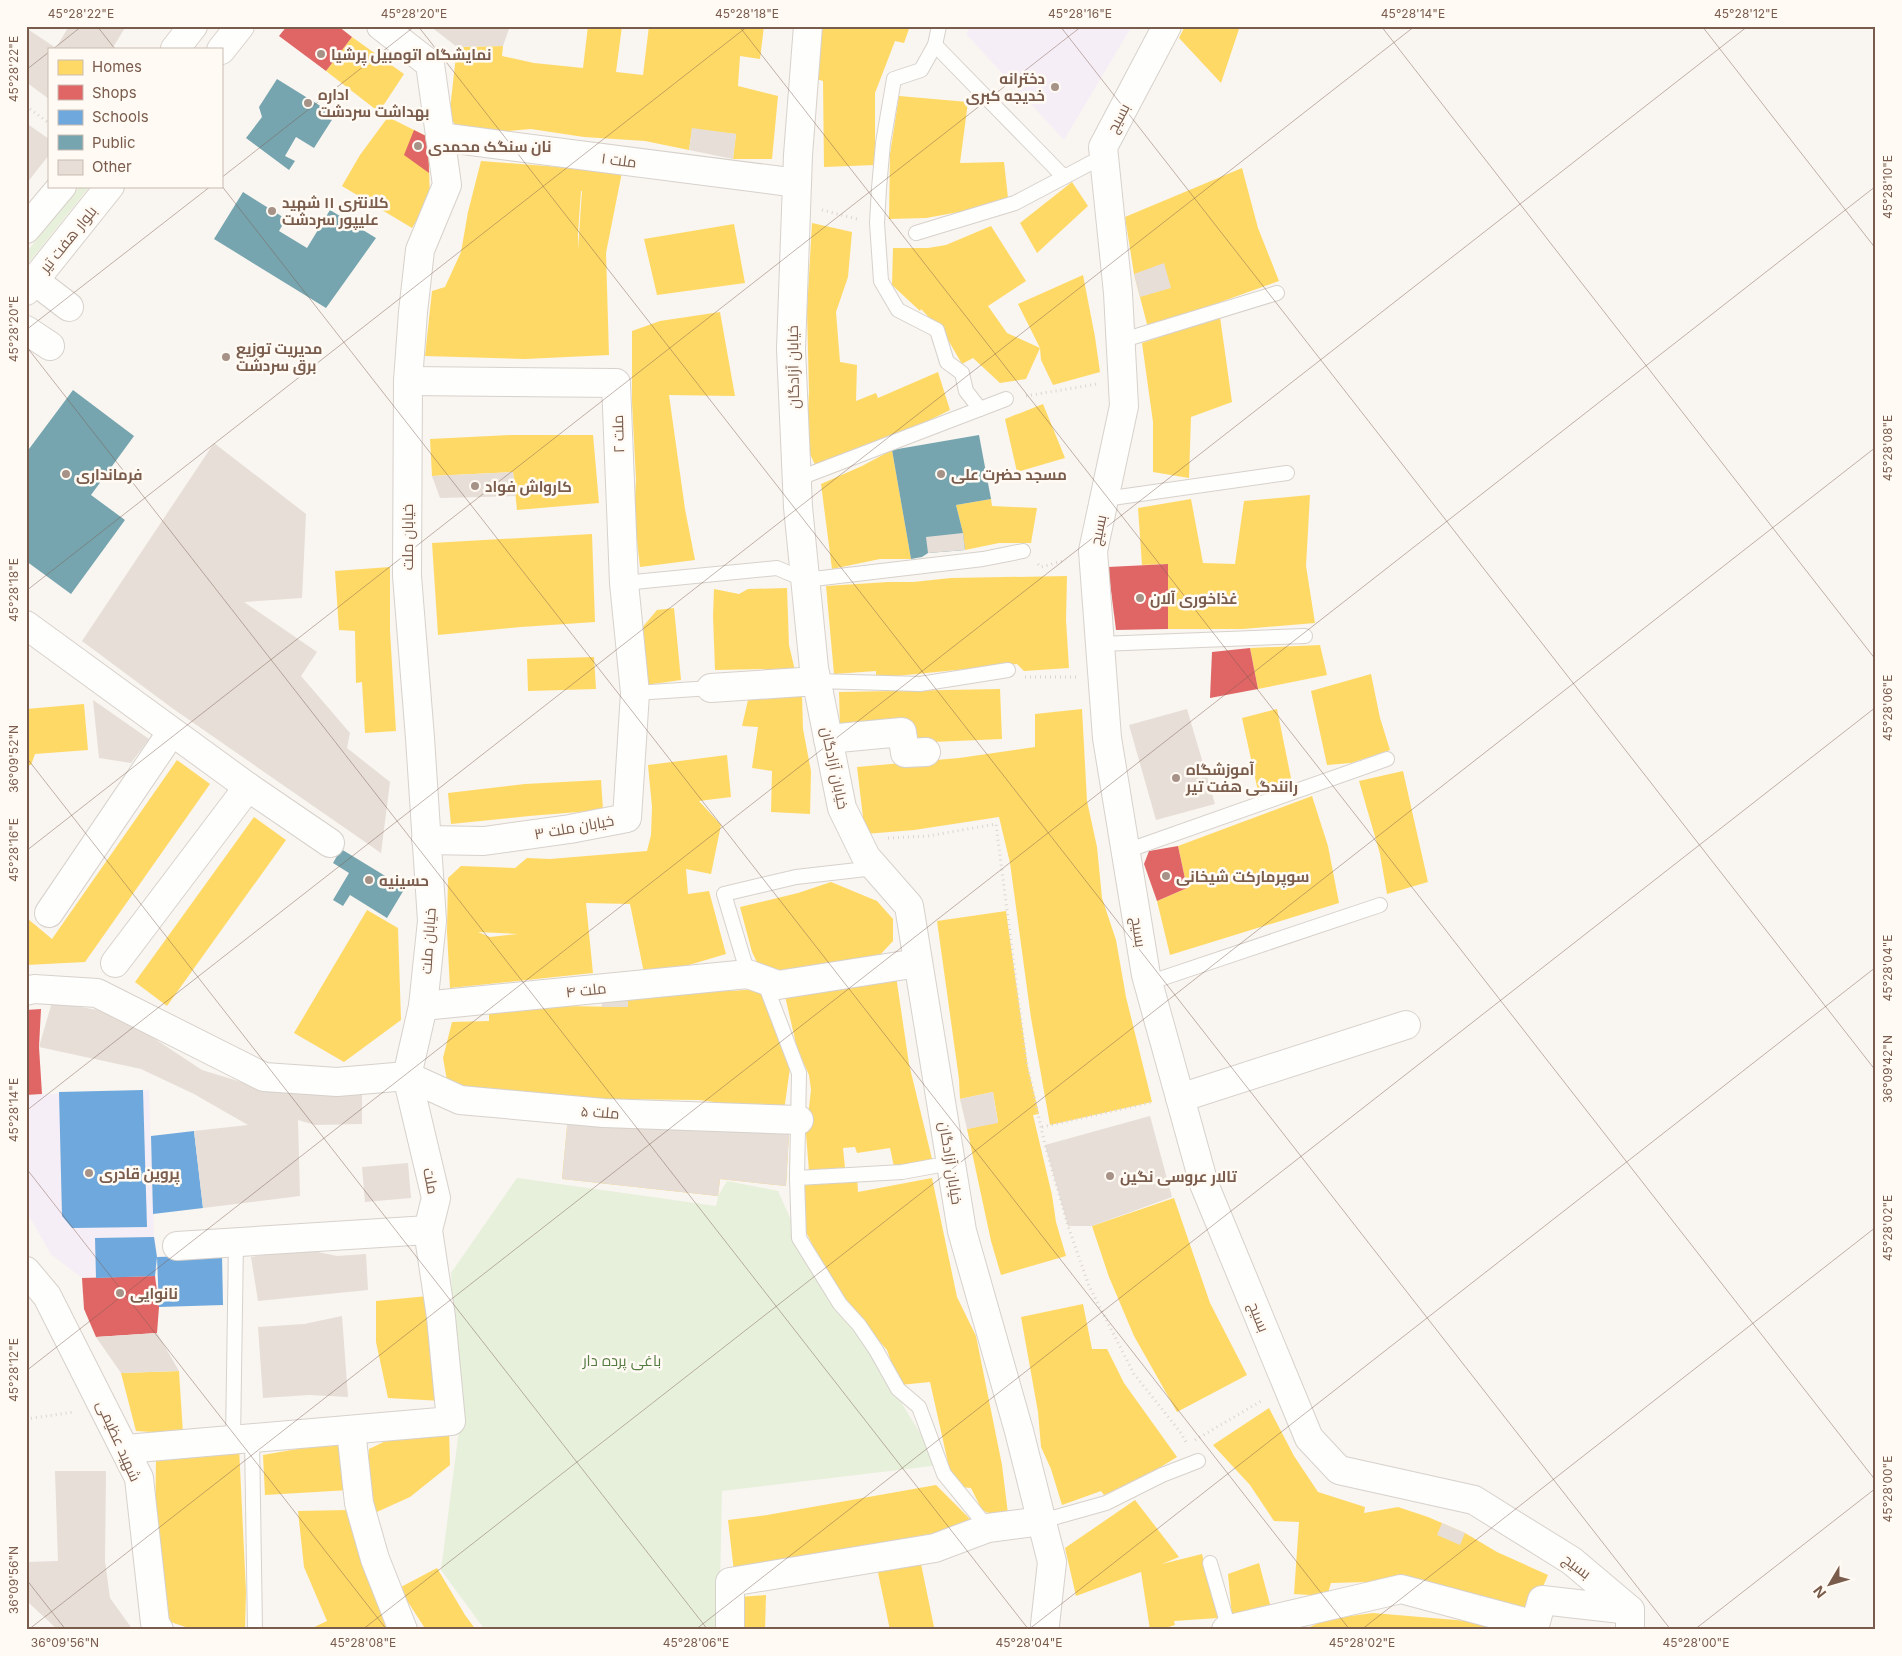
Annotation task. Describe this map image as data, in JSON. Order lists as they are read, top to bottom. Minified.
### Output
{"streets":{"street":["بسیج","ملت ۱","بلوار هفت تیر","خیابان آزادگان","ملت ۲","خیابان ملت","خیابان ملت ۳","ملت ۴","ملت ۵","ملت","شهید عظیمی"]},"crossings":[["ملت ۱","خیابان آزادگان"],["ملت ۱","خیابان ملت"],["خیابان آزادگان","ملت ۴"],["ملت ۲","خیابان ملت"],["ملت ۲","خیابان ملت ۳"],["خیابان ملت","خیابان ملت ۳"],["خیابان ملت","ملت ۴"],["خیابان ملت","ملت ۵"],["خیابان ملت","ملت"],["ملت ۵","ملت"]],"parks":["باغی پرده دار"],"places":["نمایشگاه اتومبیل پرشیا","دخترانه خدیجه کبری","اداره بهداشت سردشت","نان سنگک محمدی","کلانتری ۱۱ شهید علیپور سردشت","مدیریت توزیع برق سردشت","فرمانداری","مسجد حضرت علی","کارواش فواد","غذاخوری آلان","آموزشگاه رانندگی هفت تیر","سوپرمارکت شیخانی","حسینیه","پروین قادری","تالار عروسی نگین","نانوایی"],"legend":["Homes","Shops","Schools","Public","Other"],"north":"bottom left","coordinates":["45°28'22\"E","45°28'20\"E","45°28'18\"E","45°28'16\"E","45°28'14\"E","45°28'12\"E","45°28'10\"E","45°28'08\"E","45°28'06\"E","36°09'52\"N","45°28'04\"E","36°09'42\"N","45°28'02\"E","45°28'00\"E","36°09'56\"N"]}
